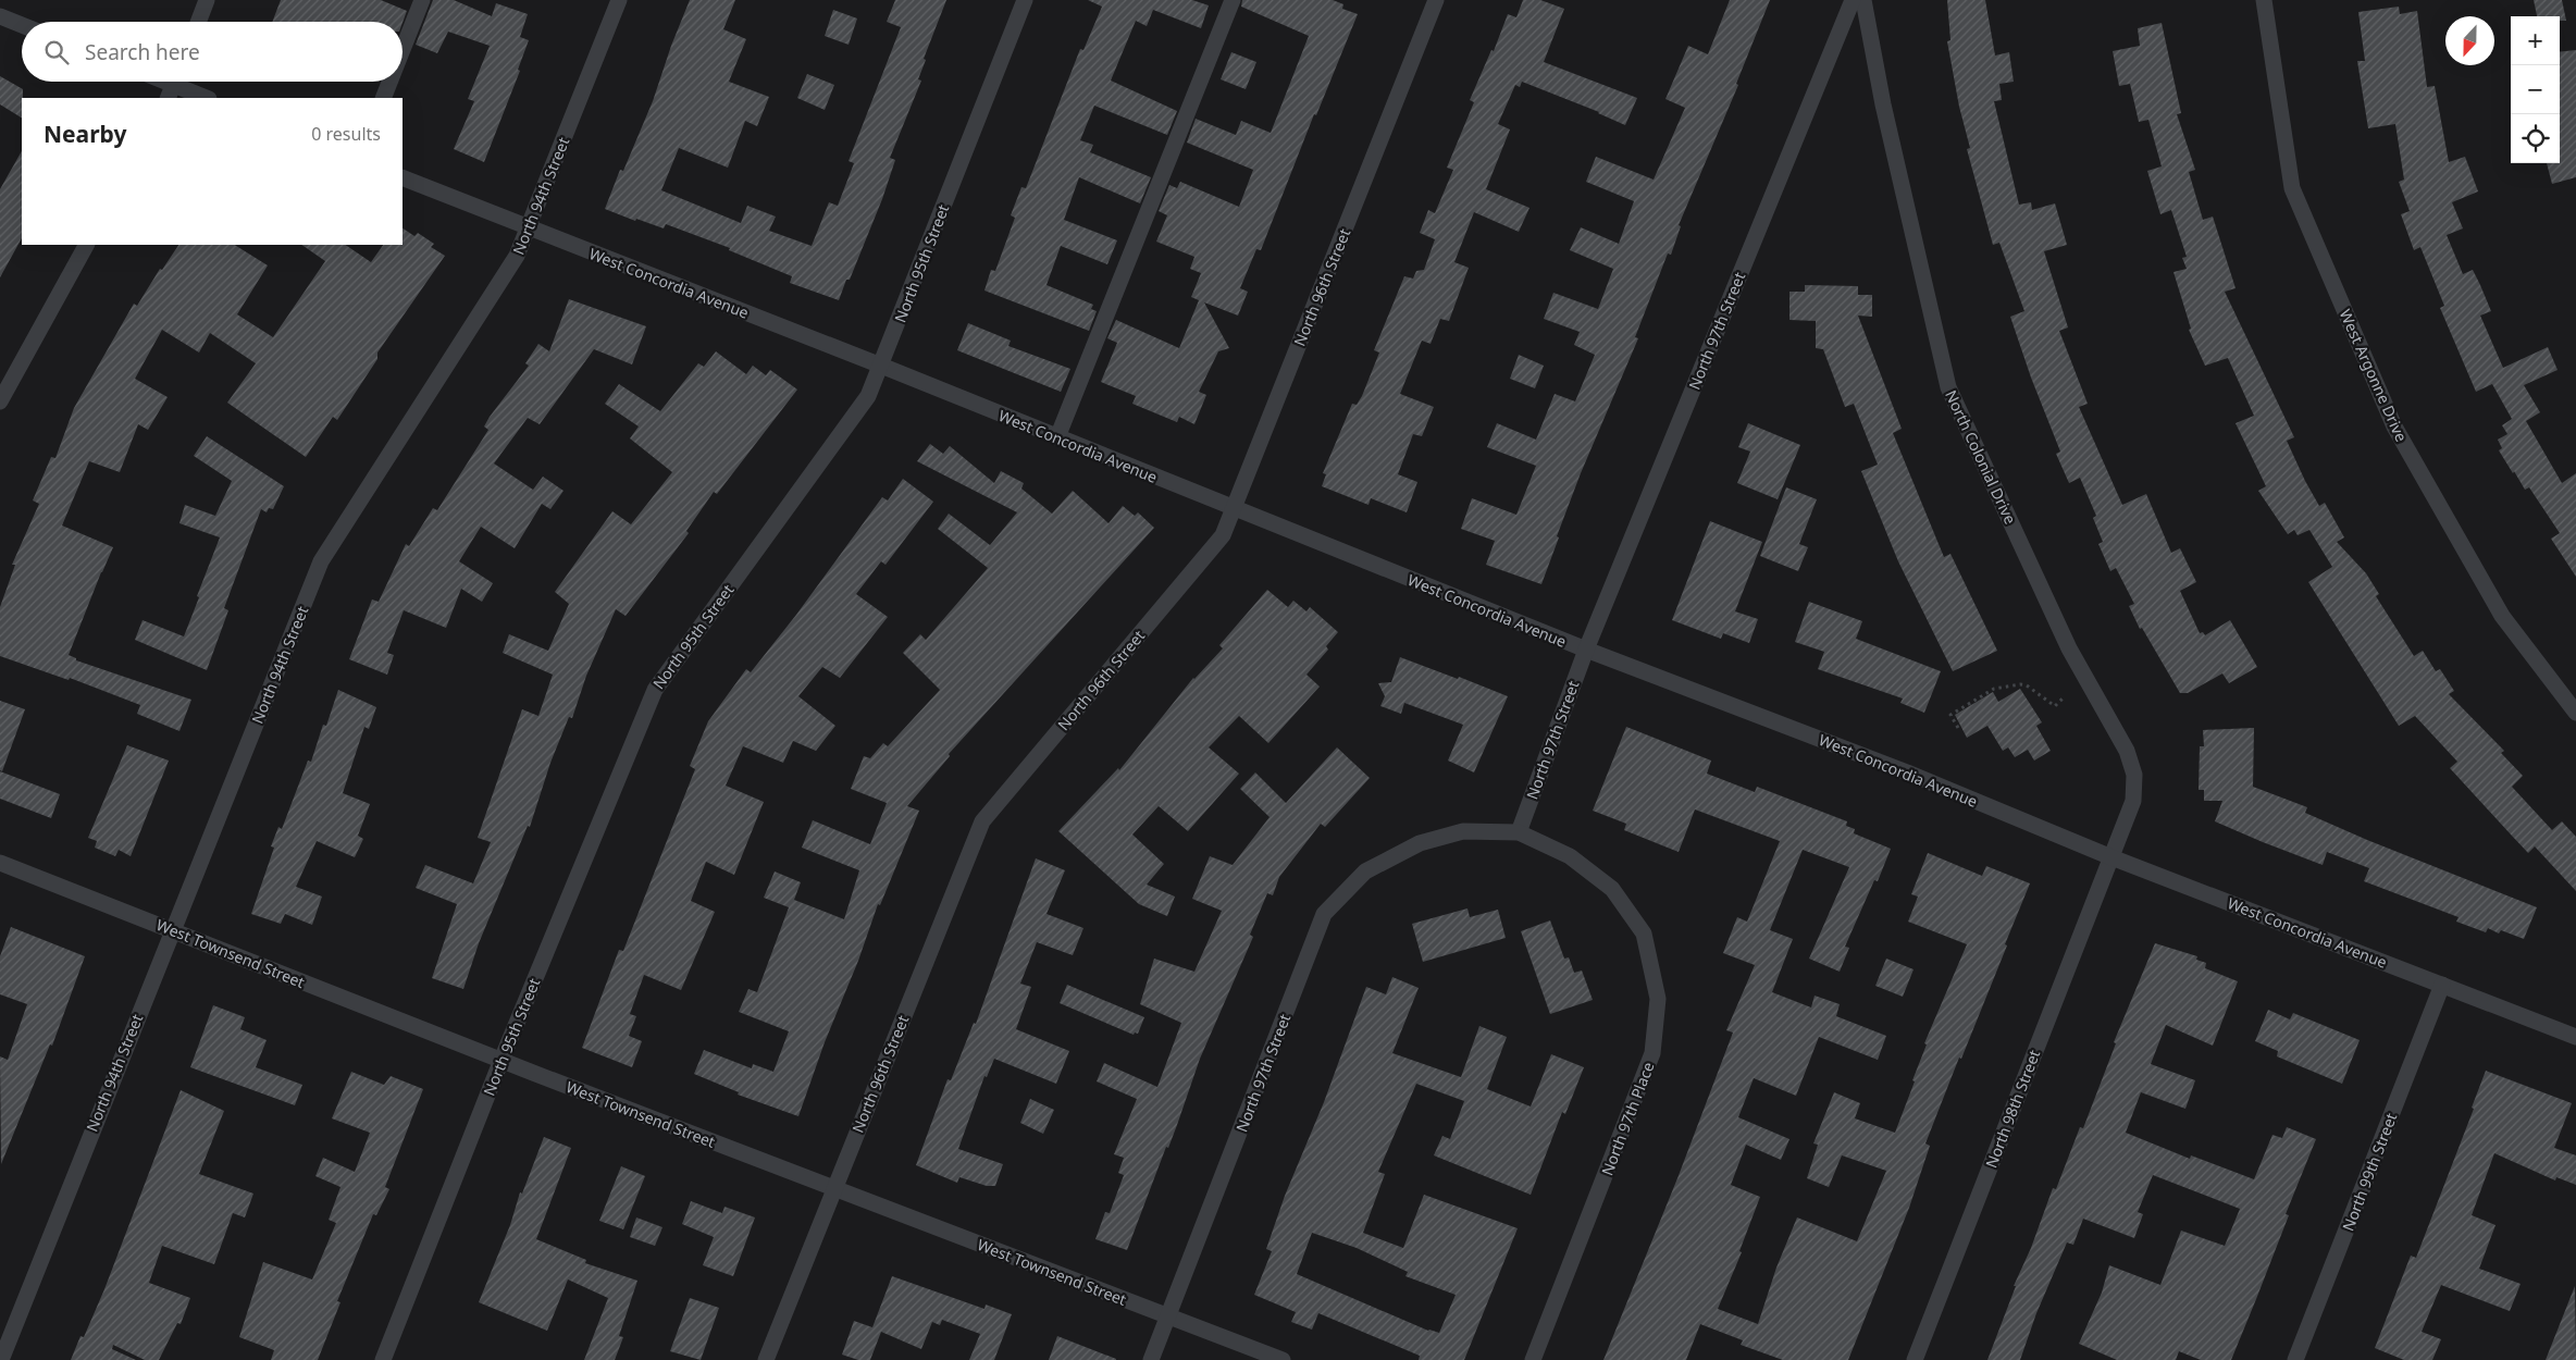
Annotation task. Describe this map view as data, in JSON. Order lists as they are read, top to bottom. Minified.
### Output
{"streets":{"street":["North 94th Street","North 95th Street","West Concordia Avenue","North 96th Street","North 97th Street","West Argonne Drive","North Colonial Drive","West Townsend Street","North 98th Street","North 97th Place","North 99th Street"]},"crossings":[["North 94th Street","West Concordia Avenue"],["North 94th Street","West Townsend Street"],["North 95th Street","West Concordia Avenue"],["North 95th Street","West Townsend Street"],["West Concordia Avenue","North 96th Street"],["West Concordia Avenue","North 97th Street"],["West Concordia Avenue","North Colonial Drive"],["West Concordia Avenue","North 98th Street"],["West Concordia Avenue","North 99th Street"],["North 96th Street","West Townsend Street"],["North 97th Street","West Townsend Street"],["North 97th Street","North 97th Place"],["North Colonial Drive","North 98th Street"]],"north":"bottom","page":{"map_buttons":["+","−"],"search":"Search here","heading":["Nearby","0 results"]}}
